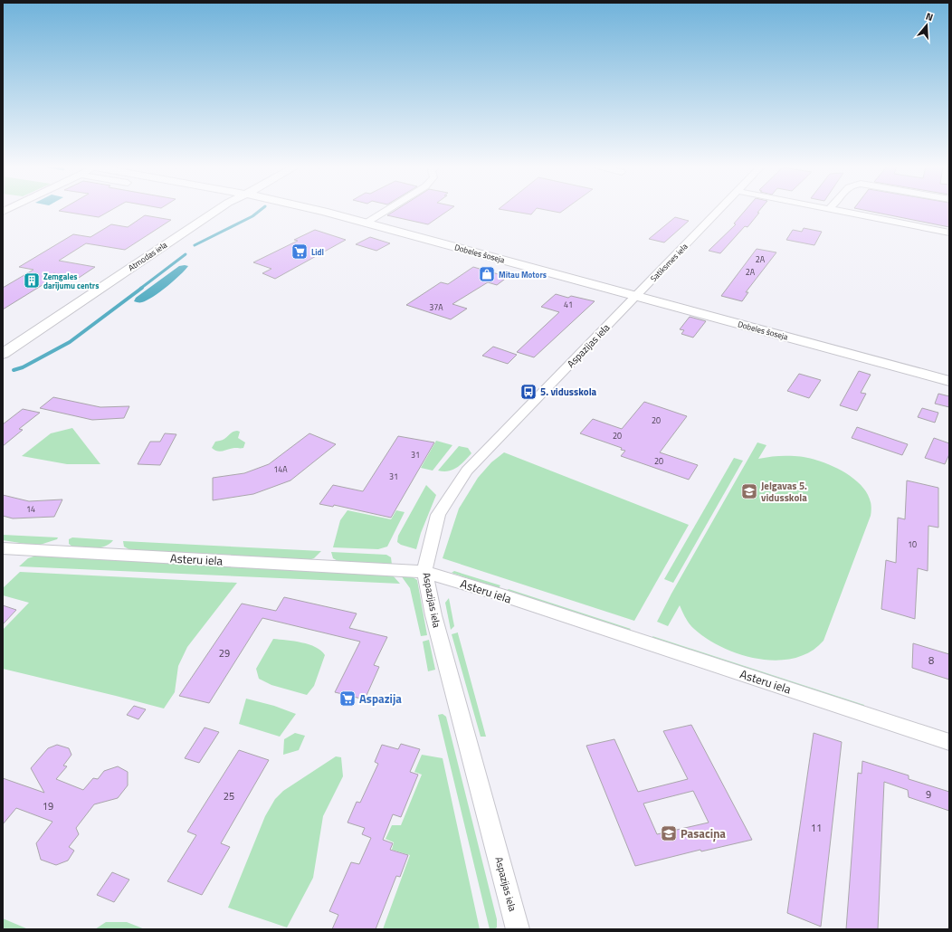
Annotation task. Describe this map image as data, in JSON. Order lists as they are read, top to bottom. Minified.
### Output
{"streets":{"main road":["Dobeles šoseja","Atmodas iela"],"street":["Satiksmes iela","Aspazijas iela","Asteru iela"]},"crossings":[["Dobeles šoseja","Satiksmes iela"],["Dobeles šoseja","Aspazijas iela"],["Satiksmes iela","Aspazijas iela"],["Aspazijas iela","Asteru iela"]],"places":{"supermarket":["Lidl","Aspazija"],"shop":["Mitau Motors"],"building":["Zemgales darījumu centrs"],"bus stop":["5. vidusskola"],"school or university":["Jelgavas 5. vidusskola","Pasaciņa"]},"house_numbers":["2A","2A","41","37A","20","20","31","20","14A","31","14","10","29","8","9","25","19","11"],"north":"top"}
